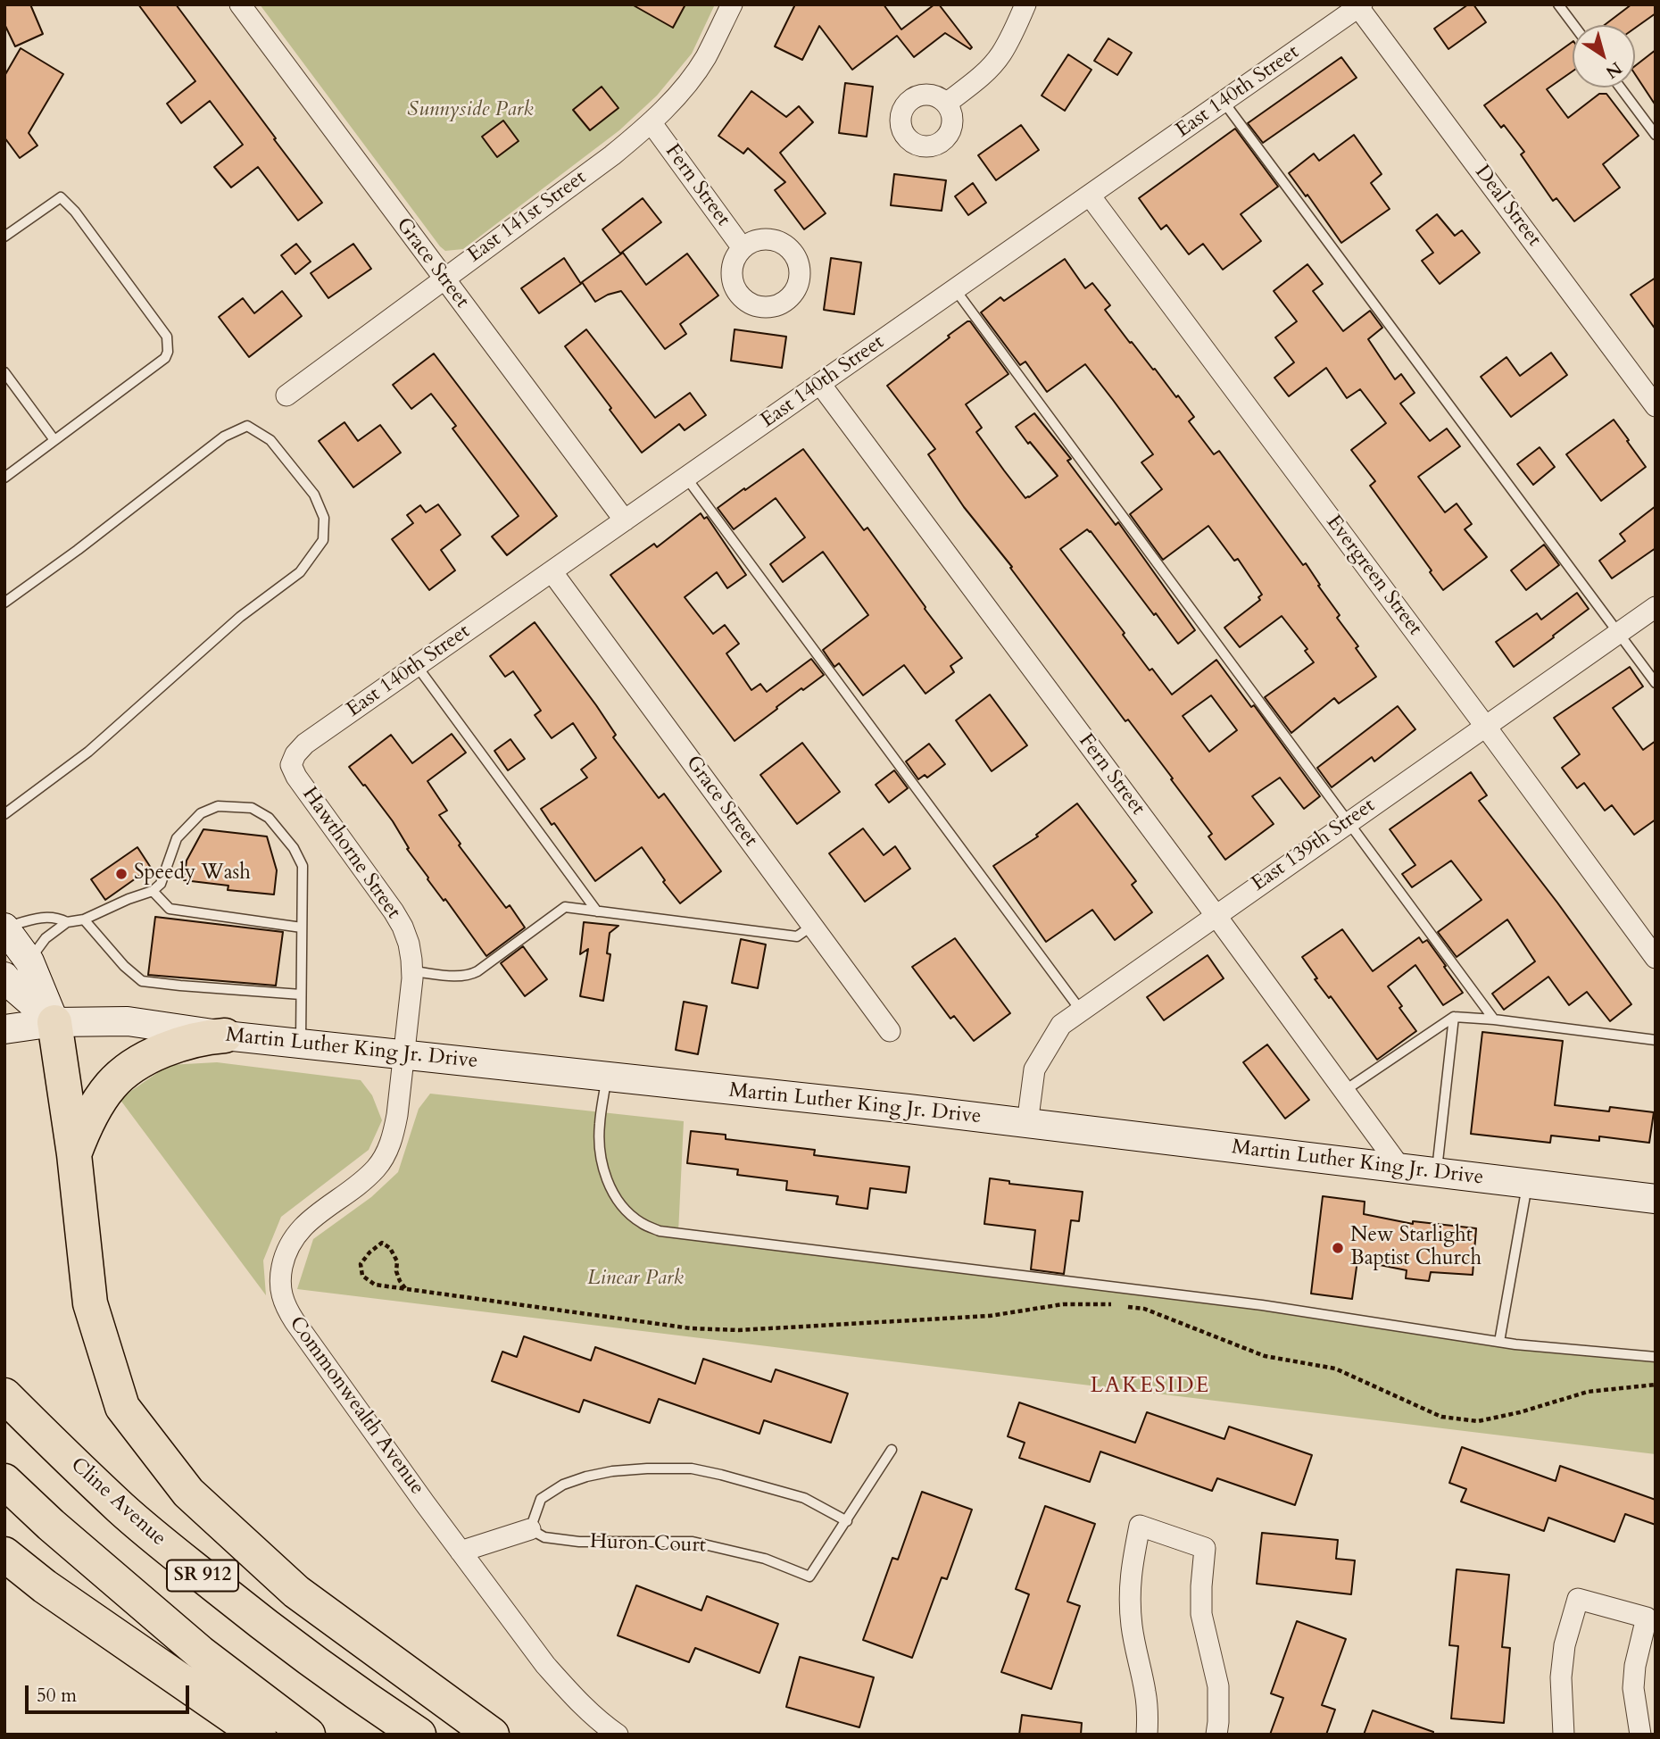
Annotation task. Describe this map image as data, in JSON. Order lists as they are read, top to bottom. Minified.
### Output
{"streets":{"highway":["Cline Avenue","SR 912"],"main road":["Martin Luther King Jr. Drive"],"street":["East 140th Street","Fern Street","Deal Street","East 141st Street","Grace Street","Evergreen Street","East 139th Street","Hawthorne Street","Commonwealth Avenue"],"lane":["Huron Court"]},"crossings":[["East 140th Street","Fern Street"],["East 140th Street","Deal Street"],["East 140th Street","Grace Street"],["East 140th Street","Evergreen Street"],["East 140th Street","Hawthorne Street"],["Fern Street","East 141st Street"],["Fern Street","East 139th Street"],["Fern Street","Martin Luther King Jr. Drive"],["East 141st Street","Grace Street"],["Evergreen Street","East 139th Street"],["East 139th Street","Martin Luther King Jr. Drive"],["Hawthorne Street","Martin Luther King Jr. Drive"],["Hawthorne Street","Commonwealth Avenue"],["Martin Luther King Jr. Drive","Commonwealth Avenue"]],"districts":["LAKESIDE"],"parks":["Sunnyside Park","Linear Park"],"places":["Speedy Wash","New Starlight Baptist Church"],"scale_bar":"50 m","north":"bottom right"}
